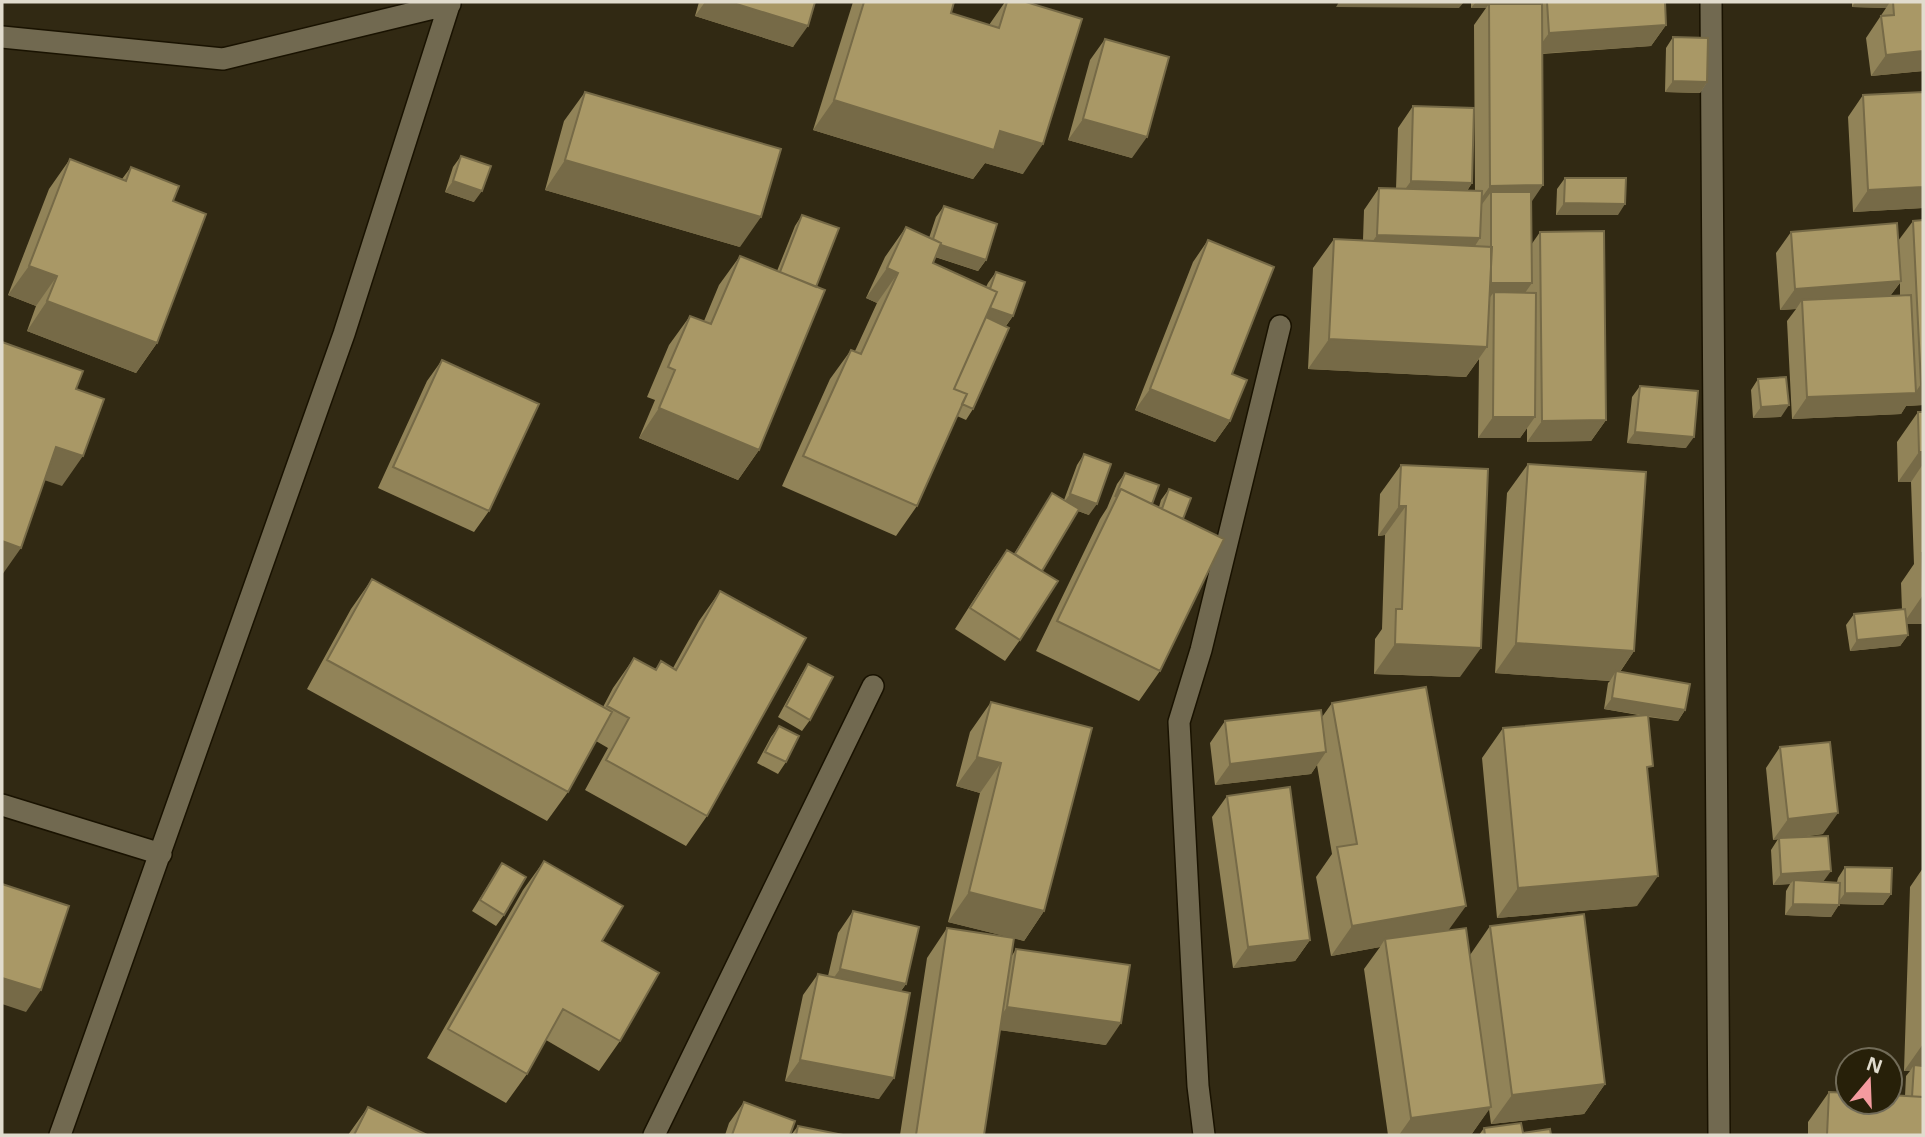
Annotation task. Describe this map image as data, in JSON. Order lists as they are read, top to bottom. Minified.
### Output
{"north":"top"}
